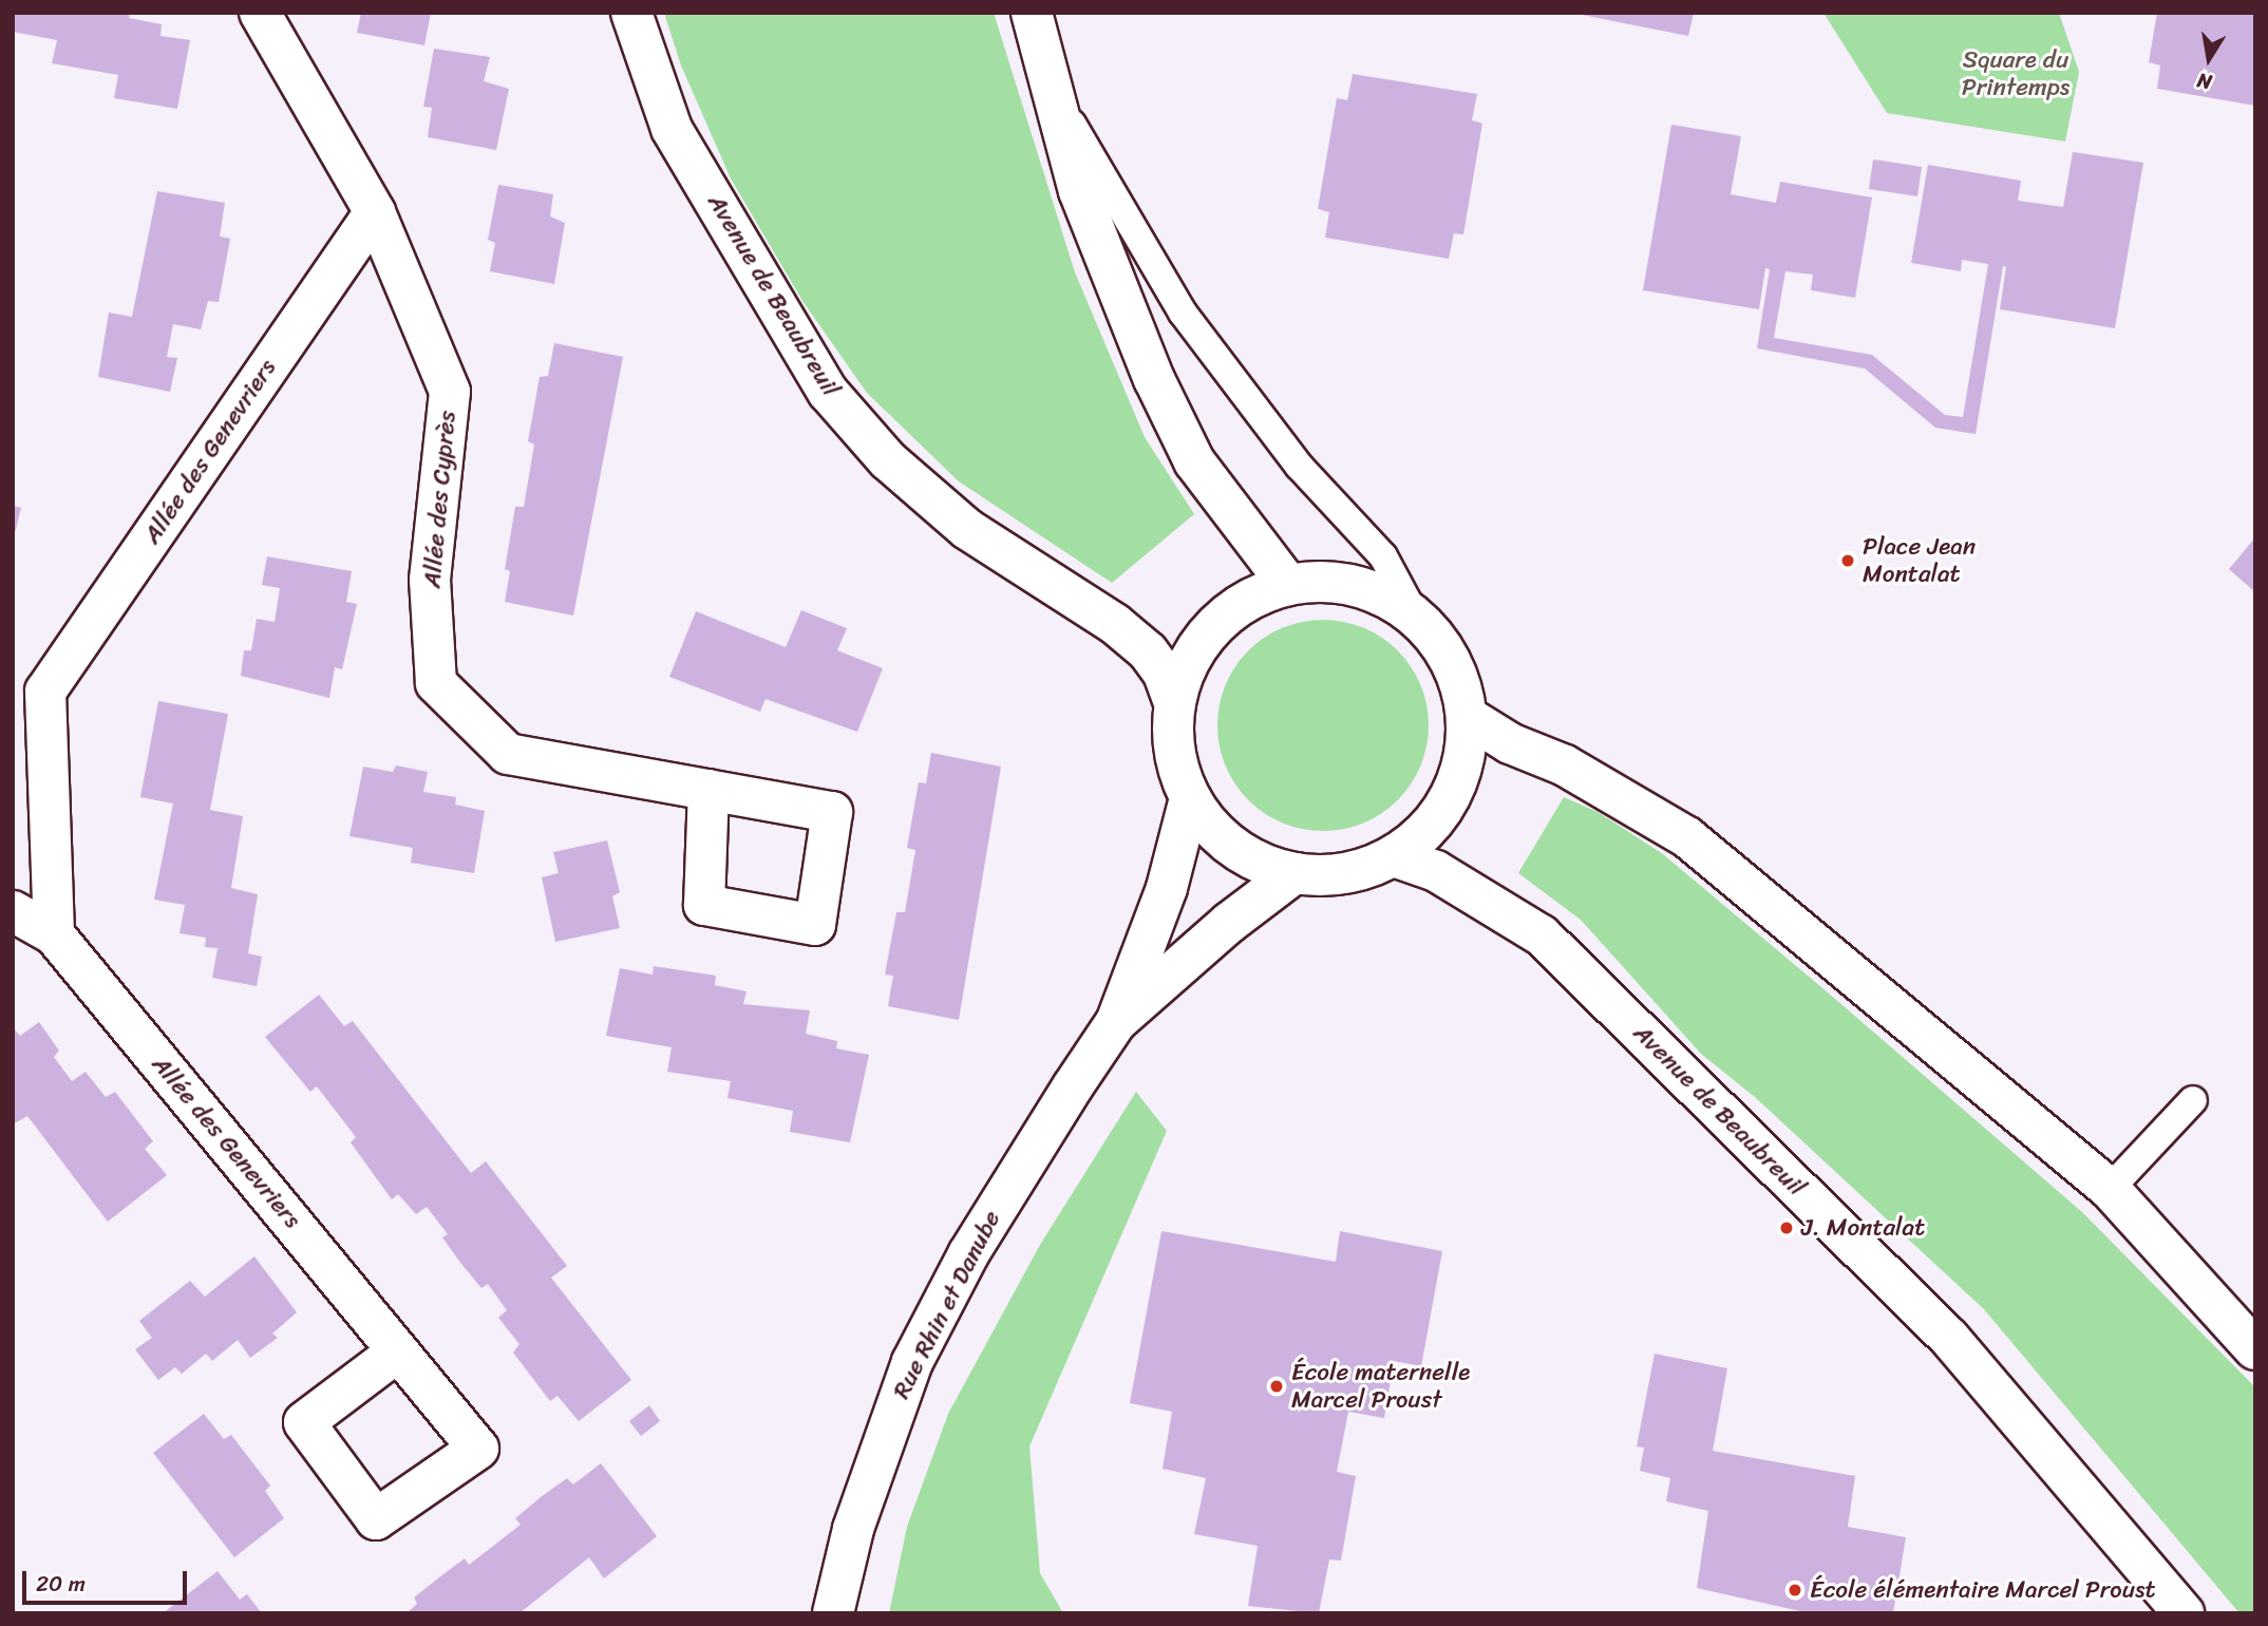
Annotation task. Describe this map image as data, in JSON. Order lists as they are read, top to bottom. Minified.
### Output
{"streets":{"main road":["Avenue de Beaubreuil","Allée des Genevriers","Allée des Cyprès","Rue Rhin et Danube"]},"crossings":[["Avenue de Beaubreuil","Rue Rhin et Danube"],["Allée des Genevriers","Allée des Cyprès"]],"parks":["Square du Printemps"],"places":["Place Jean Montalat","J. Montalat","École maternelle Marcel Proust","École élémentaire Marcel Proust"],"scale_bar":"20 m","north":"bottom"}
